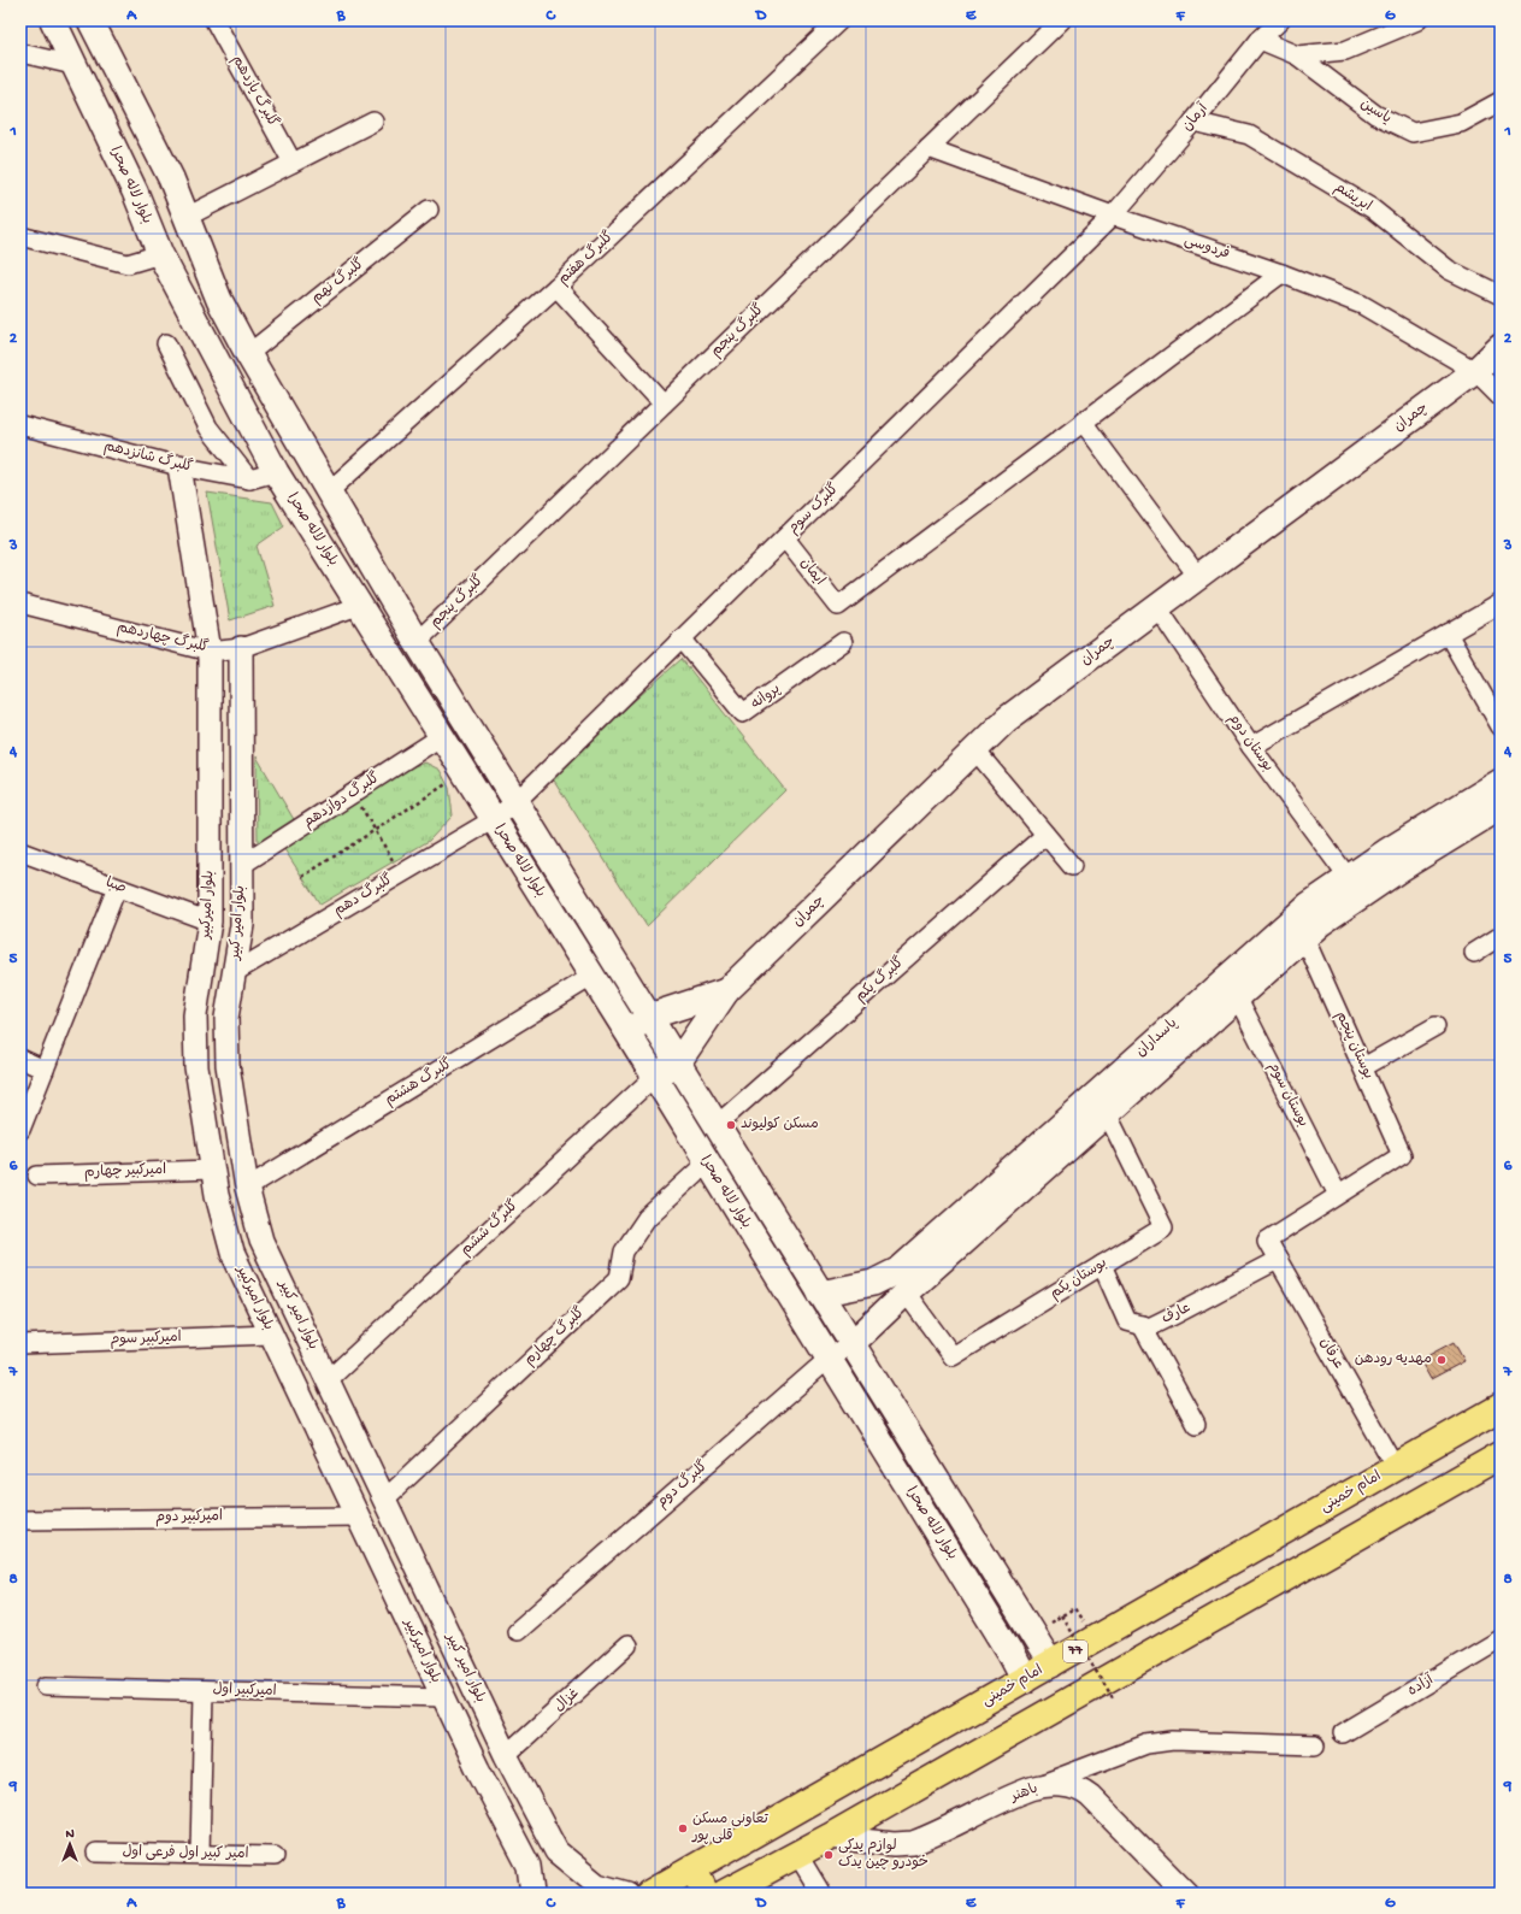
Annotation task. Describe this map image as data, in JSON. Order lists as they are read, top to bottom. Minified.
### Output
{"streets":{"highway":["امام خمینی","77"],"main road":["بلوار لاله صحرا","چمران","پاسداران"],"street":["گلبرگ یازدهم","یاسین","آرمان","ابریشم","فردوسی","گلبرگ هفتم","گلبرگ نهم","گلبرگ پنجم","گلبرگ شانزدهم","گلبرک سوم","ایمان","گلبرگ چهاردهم","پروانه","بوستان دوم","گلبرگ دوازدهم","صبا","گلبرگ دهم","بلوار امیرکبیر","بلوار امیر کبیر","گلبرگ یکم","بوستان پنجم","گلبرگ هشتم","بوستان سوم","امیرکبیر چهارم","گلبرگ ششم","بوستان یکم","عارف","گلبرگ چهارم","امیرکبیر سوم","عرفان","گلبرگ دوم","امیرکبیر دوم","آزاده","امیرکبیر اول","غزال","باهنر","امیر کبیر اول فرعی اول"]},"crossings":[["یاسین","آرمان"],["آرمان","ابریشم"],["آرمان","فردوسی"],["آرمان","گلبرک سوم"],["بلوار لاله صحرا","گلبرگ هفتم"],["بلوار لاله صحرا","گلبرگ نهم"],["بلوار لاله صحرا","گلبرگ پنجم"],["بلوار لاله صحرا","چمران"],["بلوار لاله صحرا","گلبرگ شانزدهم"],["بلوار لاله صحرا","گلبرک سوم"],["بلوار لاله صحرا","گلبرگ چهاردهم"],["بلوار لاله صحرا","گلبرگ دوازدهم"],["بلوار لاله صحرا","گلبرگ دهم"],["بلوار لاله صحرا","گلبرگ یکم"],["بلوار لاله صحرا","پاسداران"],["بلوار لاله صحرا","گلبرگ هشتم"],["بلوار لاله صحرا","گلبرگ ششم"],["بلوار لاله صحرا","گلبرگ چهارم"],["بلوار لاله صحرا","گلبرگ دوم"],["بلوار لاله صحرا","امام خمینی"],["فردوسی","گلبرگ پنجم"],["فردوسی","چمران"],["فردوسی","گلبرک سوم"],["چمران","بوستان دوم"],["چمران","گلبرگ ششم"],["گلبرگ شانزدهم","بلوار امیرکبیر"],["گلبرک سوم","ایمان"],["گلبرک سوم","پروانه"],["گلبرک سوم","گلبرگ دهم"],["گلبرگ چهاردهم","بلوار امیرکبیر"],["گلبرگ چهاردهم","بلوار امیر کبیر"],["بوستان دوم","پاسداران"],["گلبرگ دوازدهم","بلوار امیر کبیر"],["صبا","بلوار امیرکبیر"],["گلبرگ دهم","بلوار امیر کبیر"],["بلوار امیرکبیر","امیرکبیر چهارم"],["بلوار امیرکبیر","امیرکبیر سوم"],["بلوار امیرکبیر","امیرکبیر دوم"],["بلوار امیرکبیر","امیرکبیر اول"],["بلوار امیر کبیر","گلبرگ هشتم"],["بلوار امیر کبیر","گلبرگ ششم"],["بلوار امیر کبیر","گلبرگ چهارم"],["بلوار امیر کبیر","غزال"],["پاسداران","بوستان پنجم"],["پاسداران","بوستان سوم"],["پاسداران","بوستان یکم"],["پاسداران","گلبرگ دوم"],["بوستان پنجم","بوستان سوم"],["بوستان پنجم","عرفان"],["بوستان سوم","عرفان"],["بوستان یکم","عارف"],["عارف","عرفان"],["عرفان","امام خمینی"]],"places":["مسکن کولیوند","مهدیه رودهن","تعاونی مسکن قلی پور","لوازم یدکی خودرو چین یدک"],"north":"top","grid":{"columns":["A","B","C","D","E","F","G"],"rows":["1","2","3","4","5","6","7","8","9"]}}
